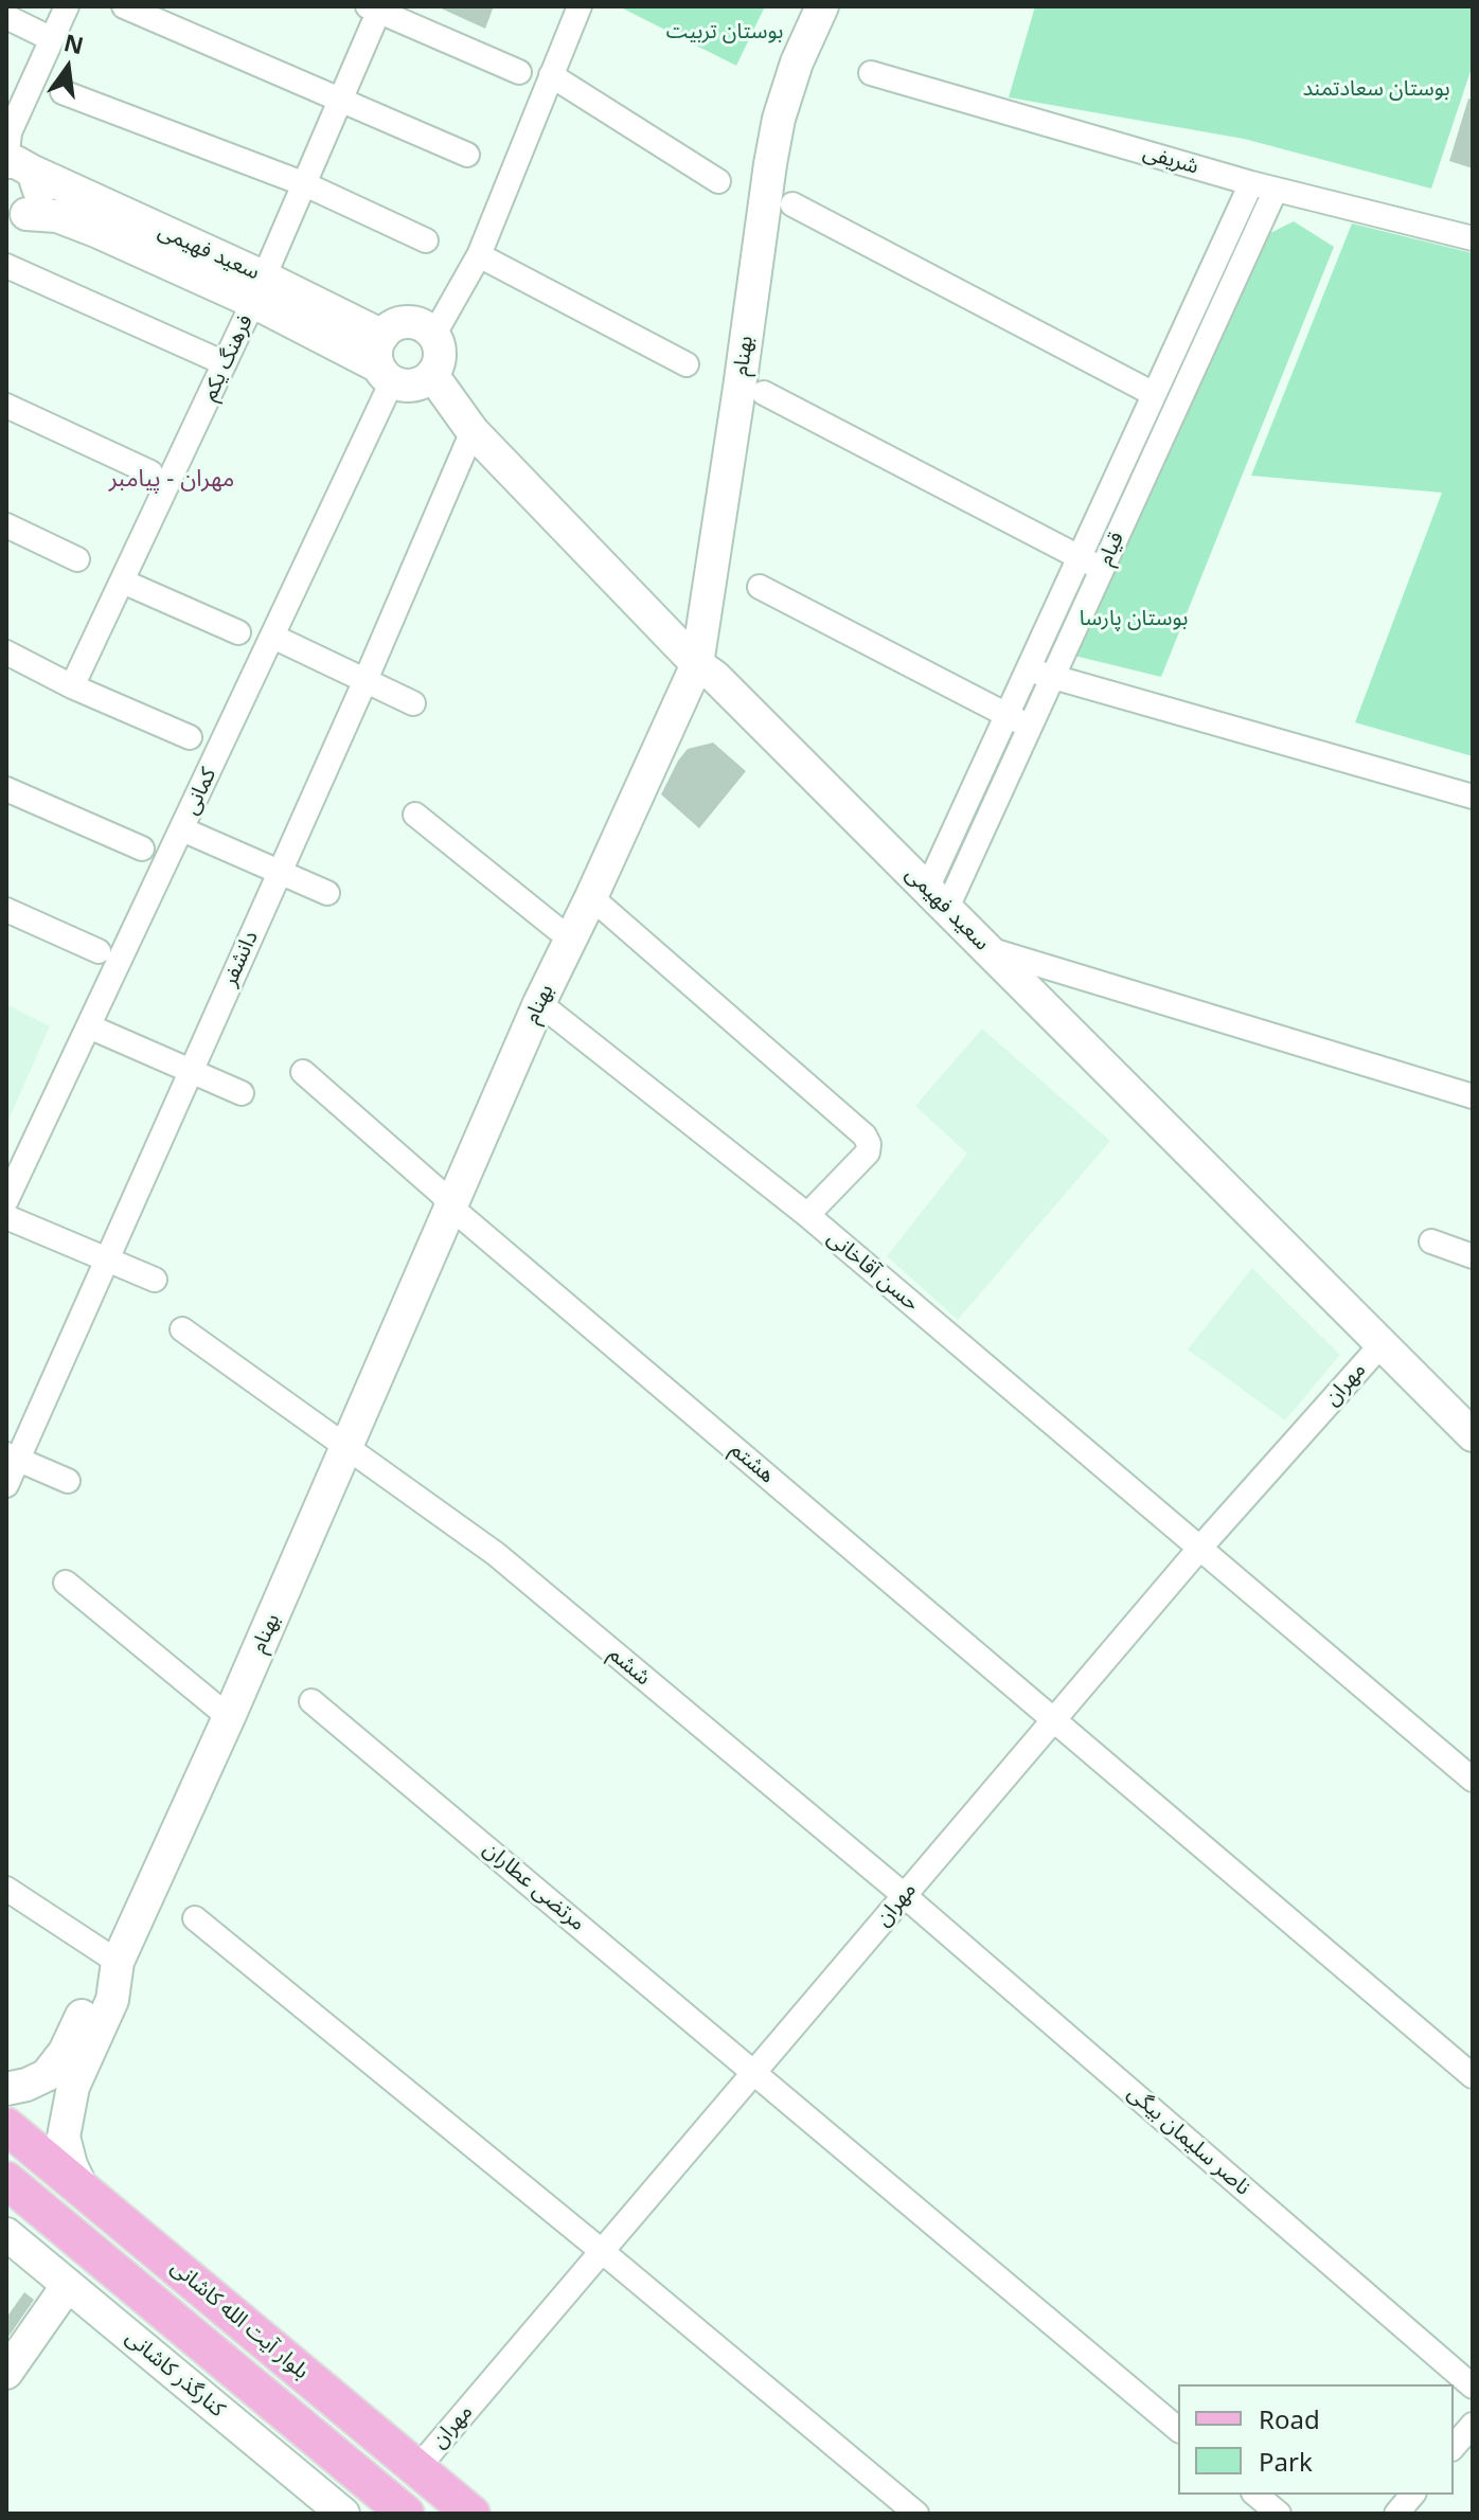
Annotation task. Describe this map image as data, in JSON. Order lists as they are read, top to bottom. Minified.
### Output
{"streets":{"main road":["سعید فهیمی","بهنام","بلوار آیت الله کاشانی","کنارگذر کاشانی"],"street":["شریفی","فرهنگ یکم","قیام","کمانی","دانشفر","حسن آقاخانی","مهران","هشتم","ششم","مرتضی عطاران","ناصر سلیمان بیگی"]},"crossings":[["شریفی","قیام"],["سعید فهیمی","بهنام"],["سعید فهیمی","فرهنگ یکم"],["سعید فهیمی","قیام"],["سعید فهیمی","کمانی"],["سعید فهیمی","دانشفر"],["سعید فهیمی","مهران"],["بهنام","حسن آقاخانی"],["بهنام","هشتم"],["بهنام","ششم"],["بهنام","بلوار آیت الله کاشانی"],["حسن آقاخانی","مهران"],["مهران","هشتم"],["مهران","ششم"],["مهران","مرتضی عطاران"],["مهران","ناصر سلیمان بیگی"],["مهران","بلوار آیت الله کاشانی"],["ششم","ناصر سلیمان بیگی"]],"districts":["مهران - پیامبر"],"parks":["بوستان تربیت","بوستان سعادتمند","بوستان پارسا"],"legend":["Road","Park"],"north":"top"}
